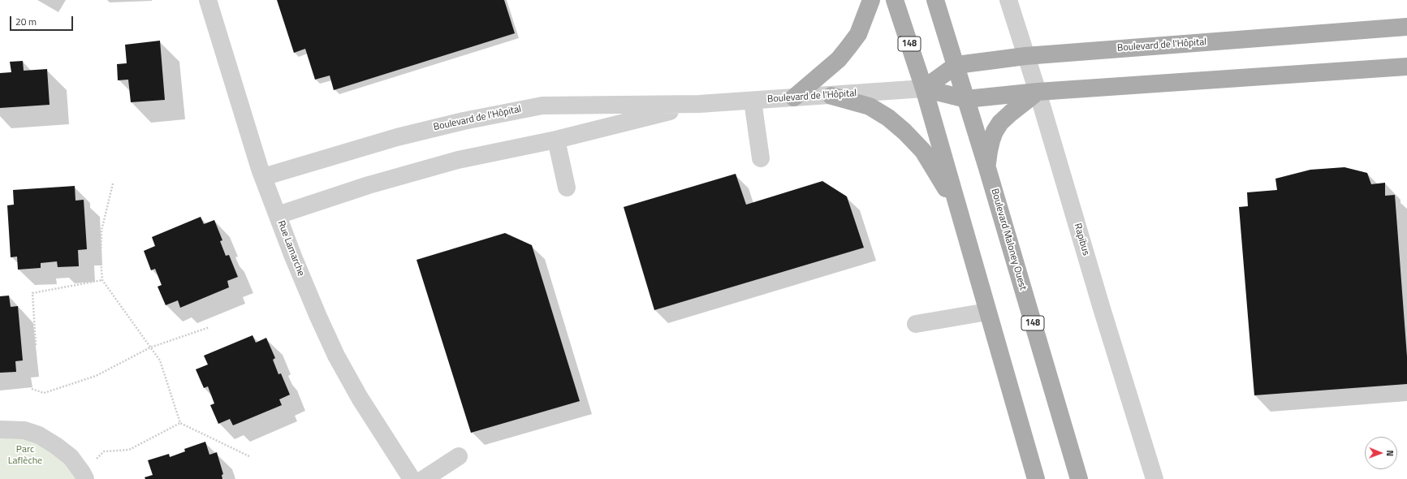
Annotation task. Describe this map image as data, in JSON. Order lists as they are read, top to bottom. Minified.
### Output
{"streets":{"main road":["148","Boulevard de l'Hôpital","Boulevard Maloney Ouest"],"street":["Rapibus","Rue Lamarche"]},"crossings":[["148","Boulevard de l'Hôpital"],["Boulevard de l'Hôpital","Boulevard Maloney Ouest"],["Boulevard de l'Hôpital","Rapibus"],["Boulevard de l'Hôpital","Rue Lamarche"]],"parks":["Parc Laflèche"],"scale_bar":"20 m","north":"right"}
